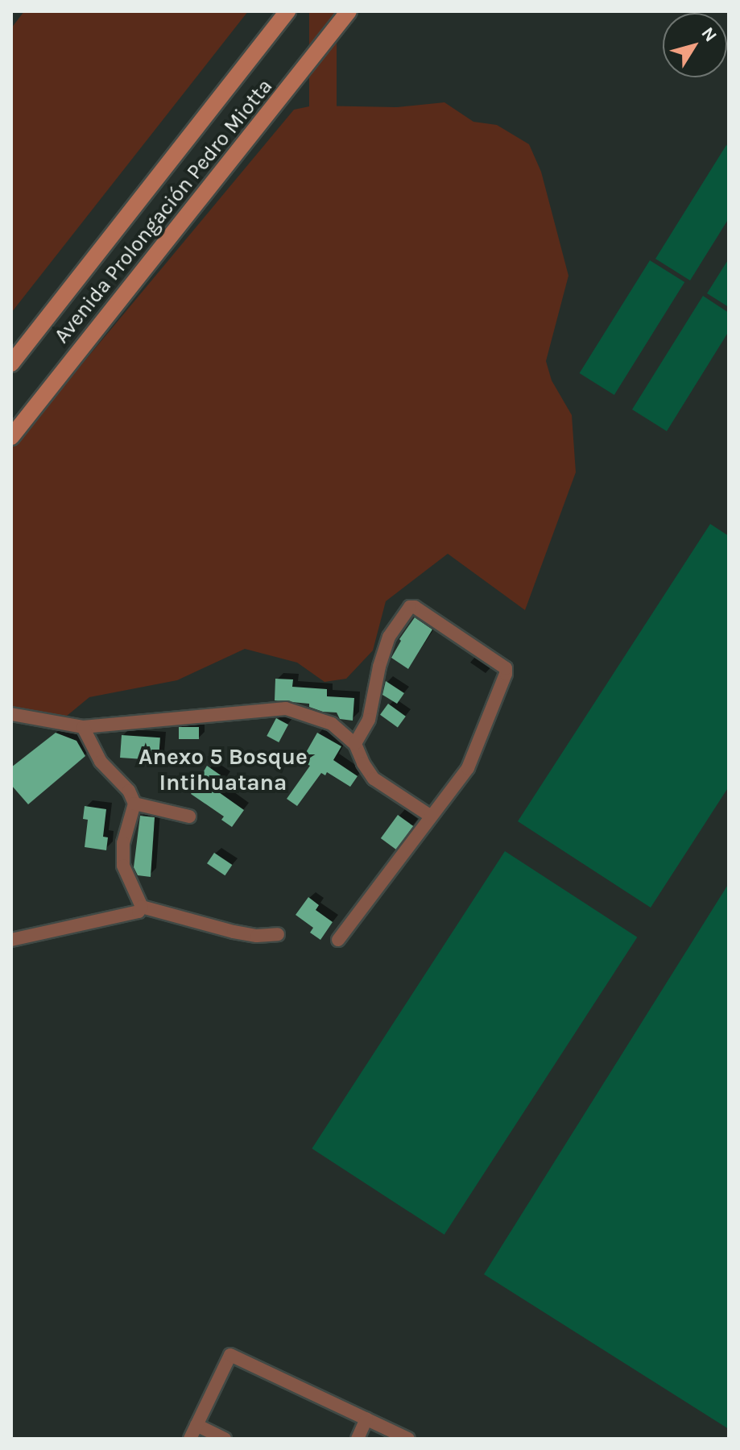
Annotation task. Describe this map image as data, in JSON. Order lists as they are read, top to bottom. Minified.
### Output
{"streets":{"main road":["Avenida Prolongación Pedro Miotta"]},"districts":["Anexo 5 Bosque Intihuatana"],"north":"top right"}
